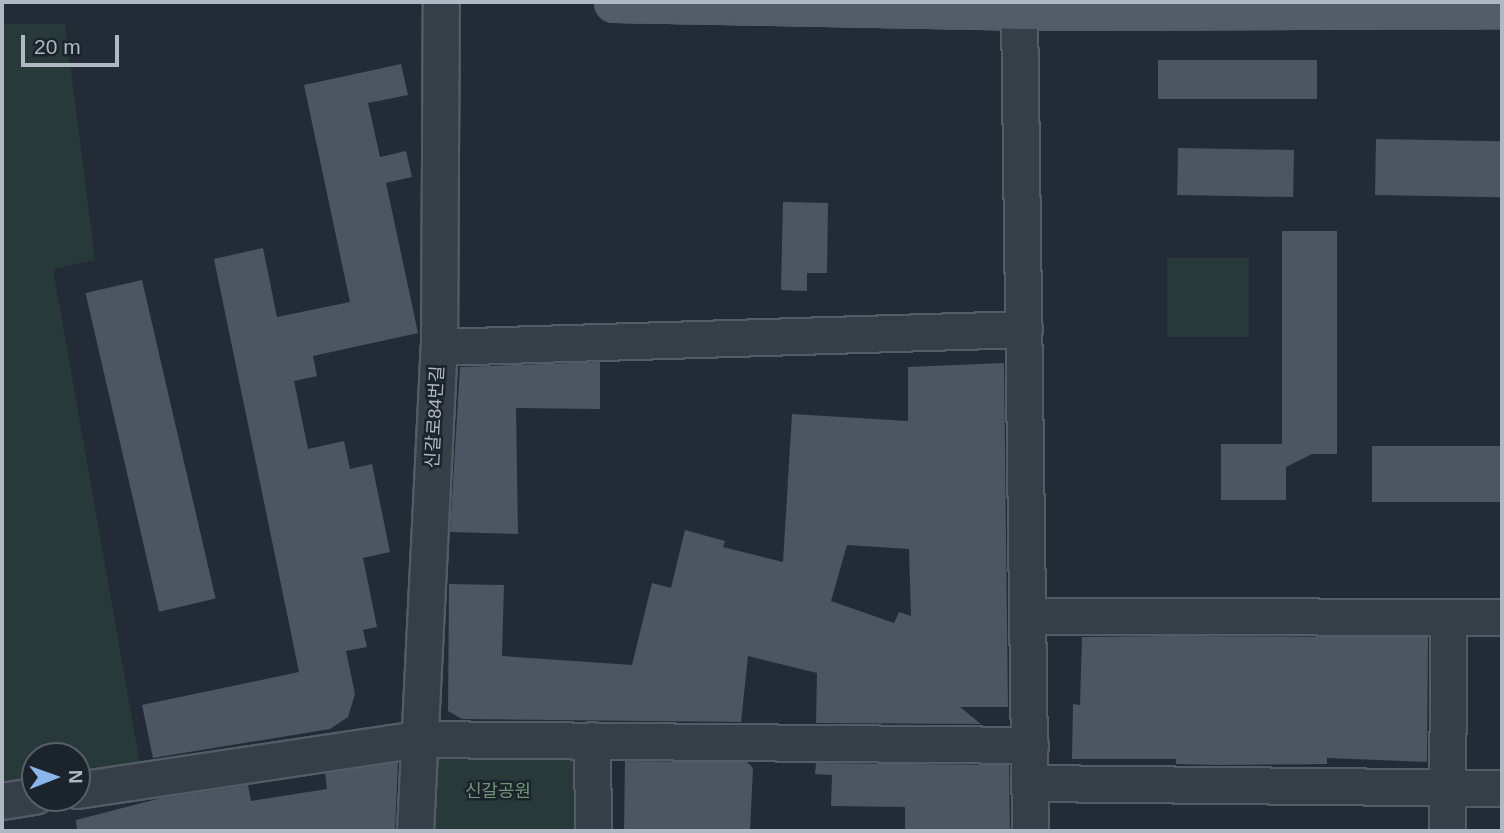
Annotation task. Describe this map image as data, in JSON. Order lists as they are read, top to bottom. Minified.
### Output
{"streets":{"street":["신갈로84번길"]},"parks":["신갈공원"],"scale_bar":"20 m","north":"right"}
